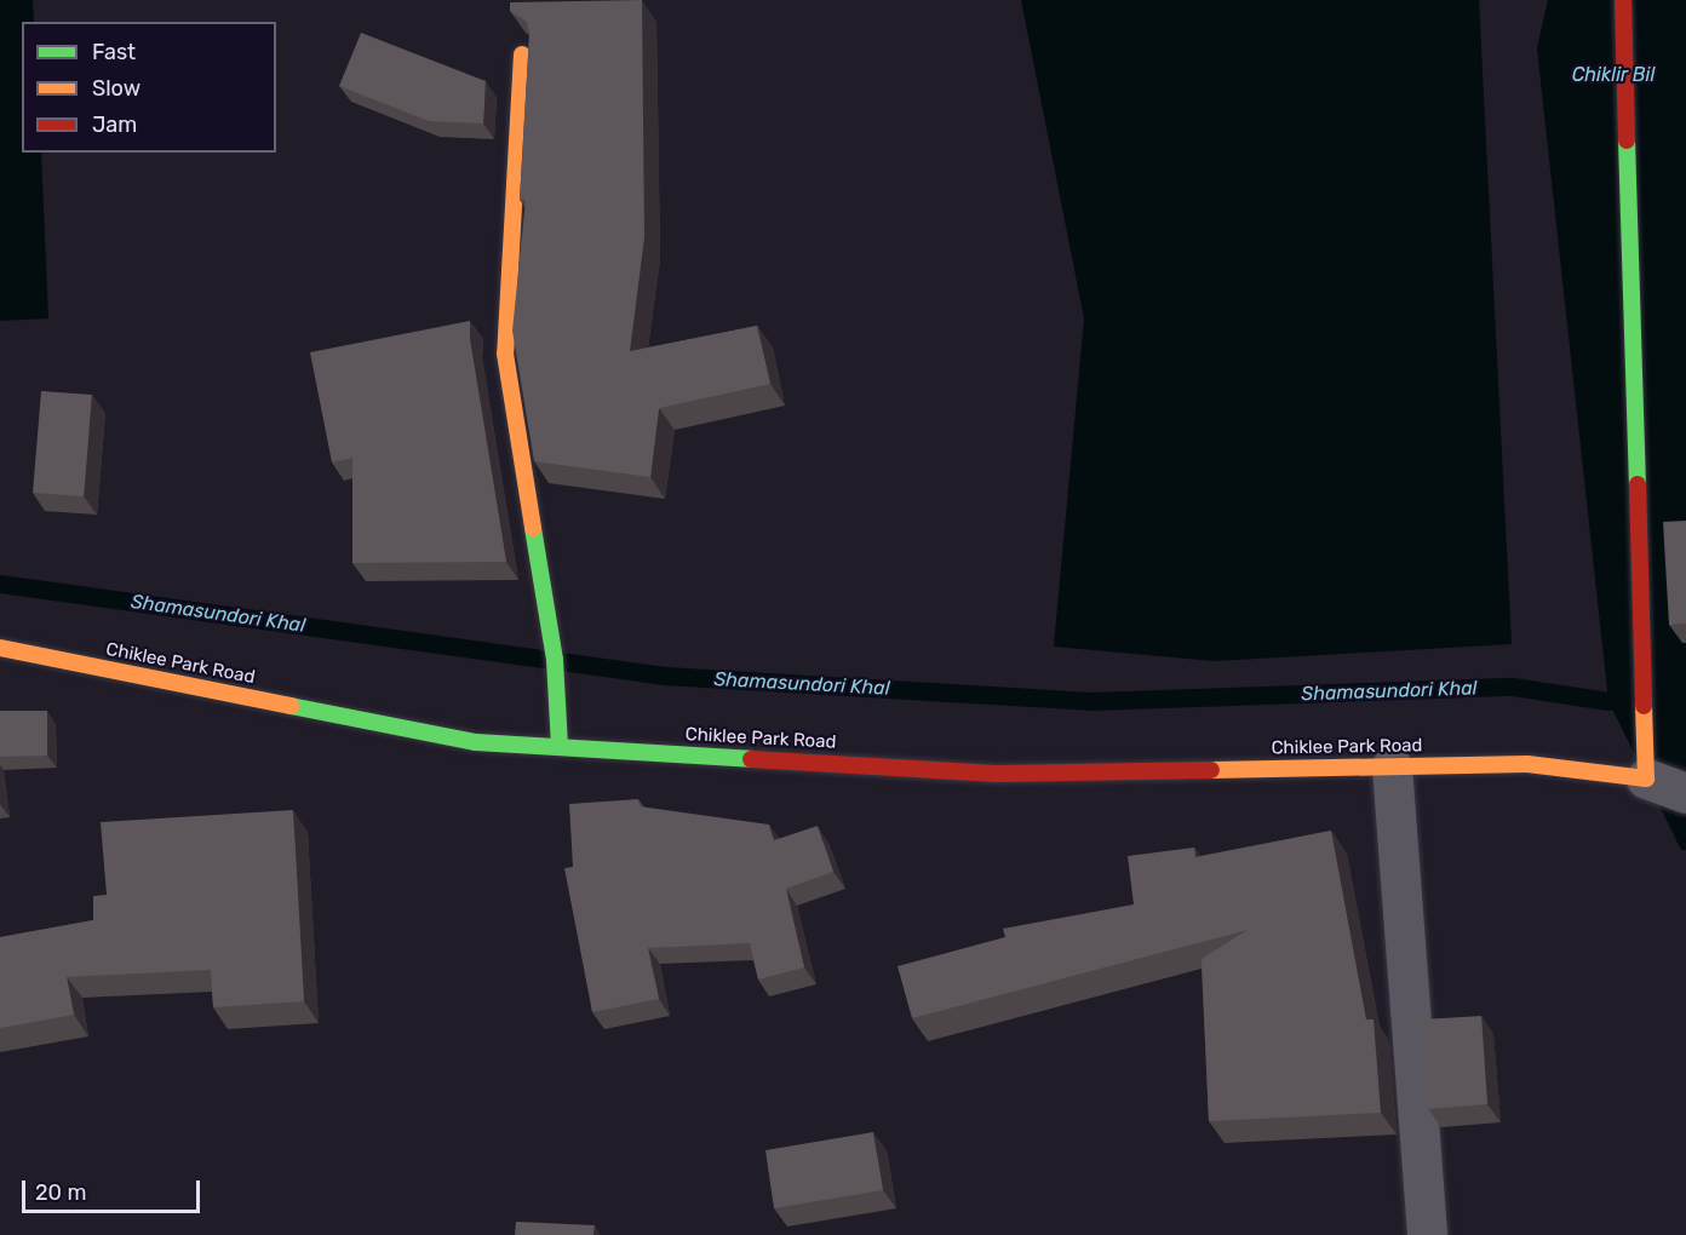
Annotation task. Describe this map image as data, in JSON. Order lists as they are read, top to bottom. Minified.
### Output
{"streets":{"street":["Chiklee Park Road"]},"water":["Chiklir Bil","Shamasundori Khal"],"legend":["Fast","Slow","Jam"],"scale_bar":"20 m"}
